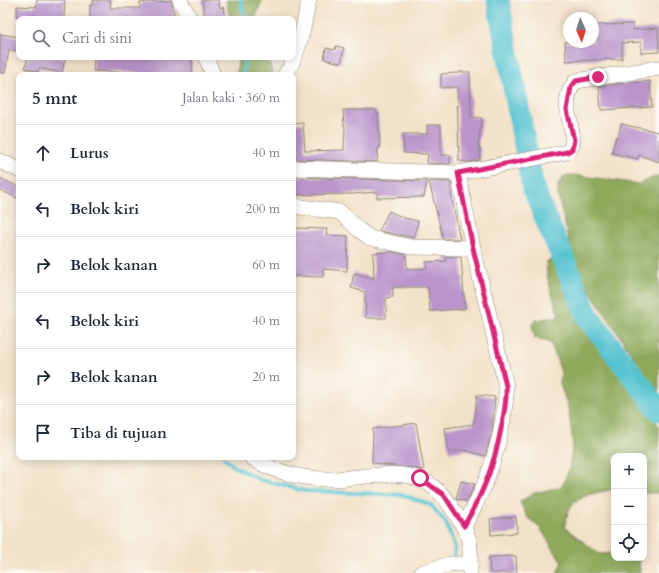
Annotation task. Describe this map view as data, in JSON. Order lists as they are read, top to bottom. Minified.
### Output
{"north":"bottom","page":{"search":"Cari di sini","heading":["5 mnt","Jalan kaki · 360 m"],"list":[["Lurus","40 m"],["Belok kiri","200 m"],["Belok kanan","60 m"],["Belok kiri","40 m"],["Belok kanan","20 m"],"Tiba di tujuan"],"map_buttons":["+","−"]}}
